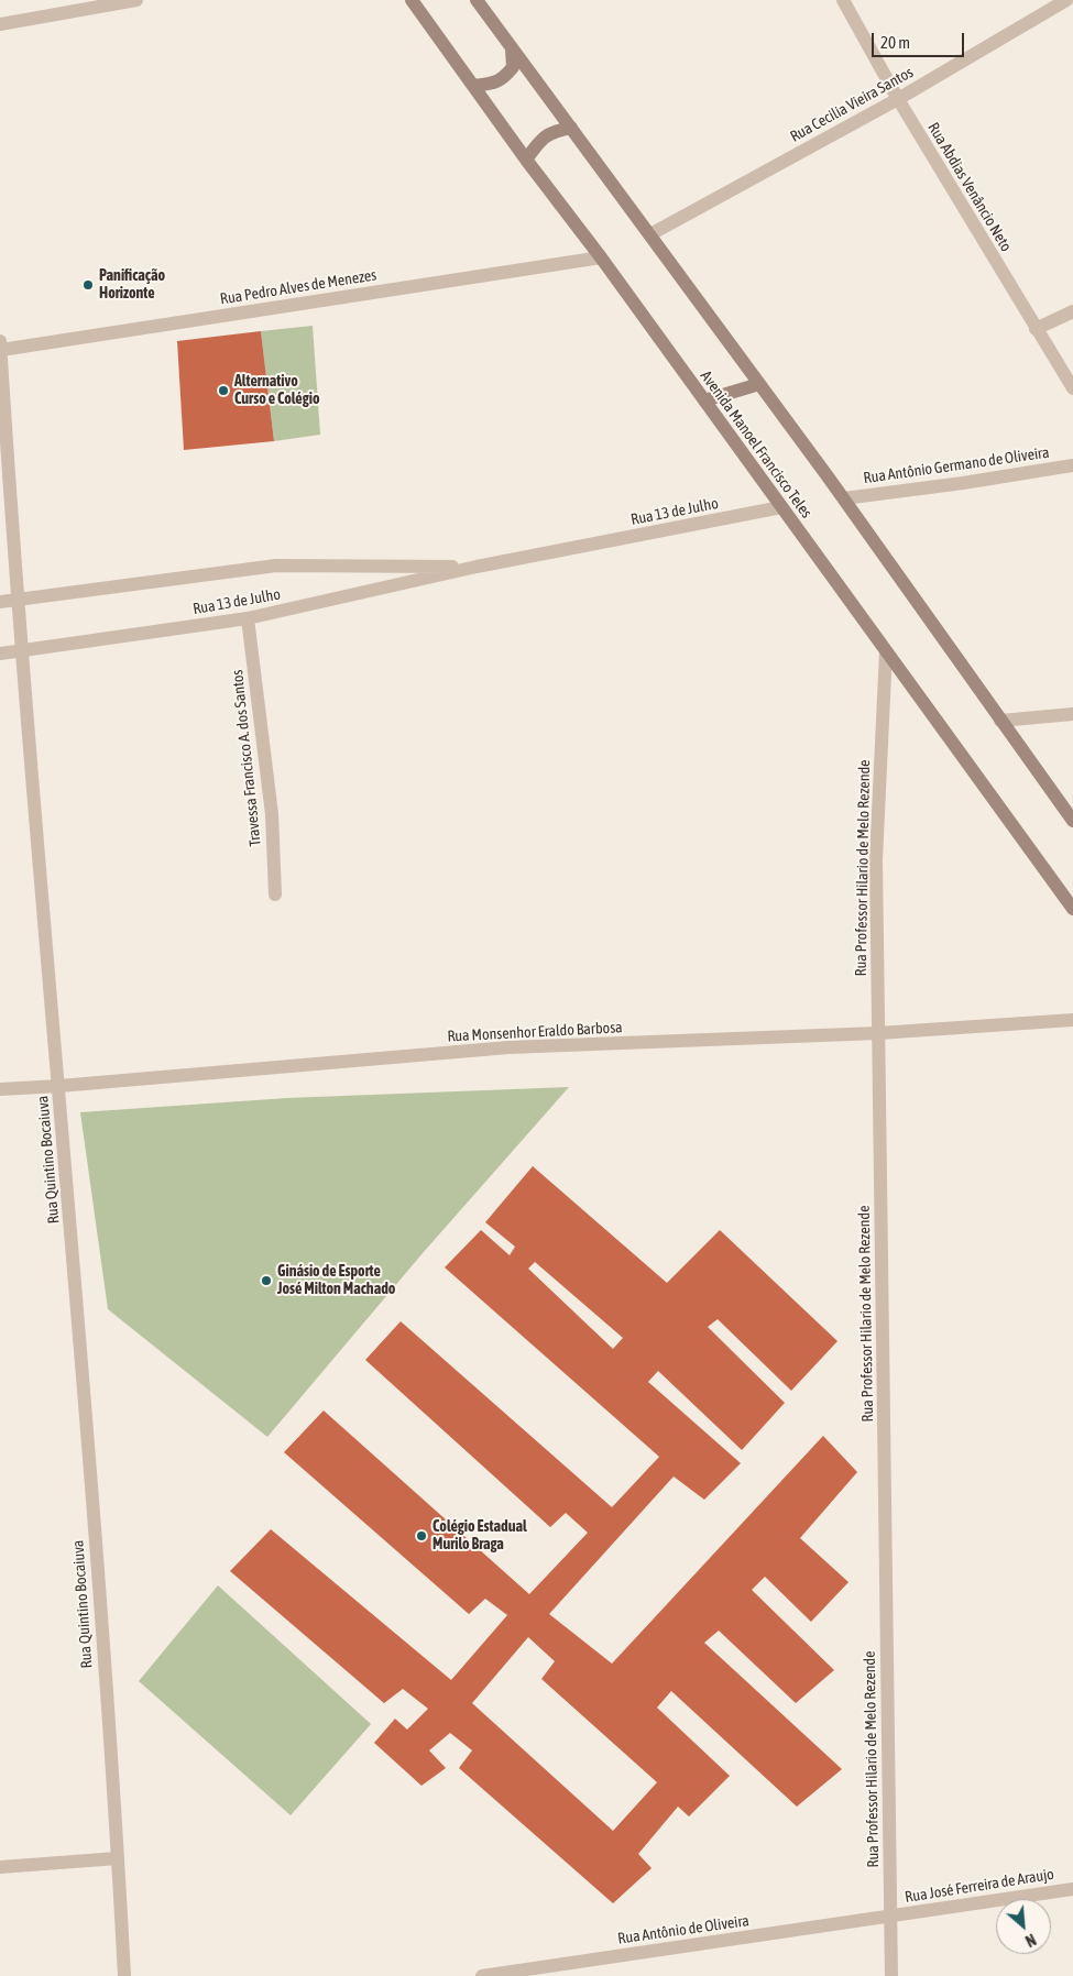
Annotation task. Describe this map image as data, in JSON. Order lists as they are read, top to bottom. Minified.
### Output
{"streets":{"main road":["Avenida Manoel Francisco Teles"],"street":["Rua Cecilia Vieira Santos","Rua Abdias Venâncio Neto","Rua Pedro Alves de Menezes","Rua Antônio Germano de Oliveira","Rua 13 de Julho","Travessa Francisco A. dos Santos","Rua Professor Hilario de Melo Rezende","Rua Monsenhor Eraldo Barbosa","Rua Quintino Bocaiuva","Rua José Ferreira de Araujo","Rua Antônio de Oliveira"]},"crossings":[["Rua Cecilia Vieira Santos","Rua Abdias Venâncio Neto"],["Rua Pedro Alves de Menezes","Avenida Manoel Francisco Teles"],["Rua Pedro Alves de Menezes","Rua Quintino Bocaiuva"],["Avenida Manoel Francisco Teles","Rua 13 de Julho"],["Avenida Manoel Francisco Teles","Rua Professor Hilario de Melo Rezende"],["Rua 13 de Julho","Travessa Francisco A. dos Santos"],["Rua 13 de Julho","Rua Quintino Bocaiuva"],["Rua Professor Hilario de Melo Rezende","Rua Monsenhor Eraldo Barbosa"],["Rua Professor Hilario de Melo Rezende","Rua José Ferreira de Araujo"],["Rua Professor Hilario de Melo Rezende","Rua Antônio de Oliveira"],["Rua Monsenhor Eraldo Barbosa","Rua Quintino Bocaiuva"],["Rua José Ferreira de Araujo","Rua Antônio de Oliveira"]],"places":["Panificação Horizonte","Alternativo Curso e Colégio","Ginásio de Esporte José Milton Machado","Colégio Estadual Murilo Braga"],"scale_bar":"20 m","north":"bottom right"}
